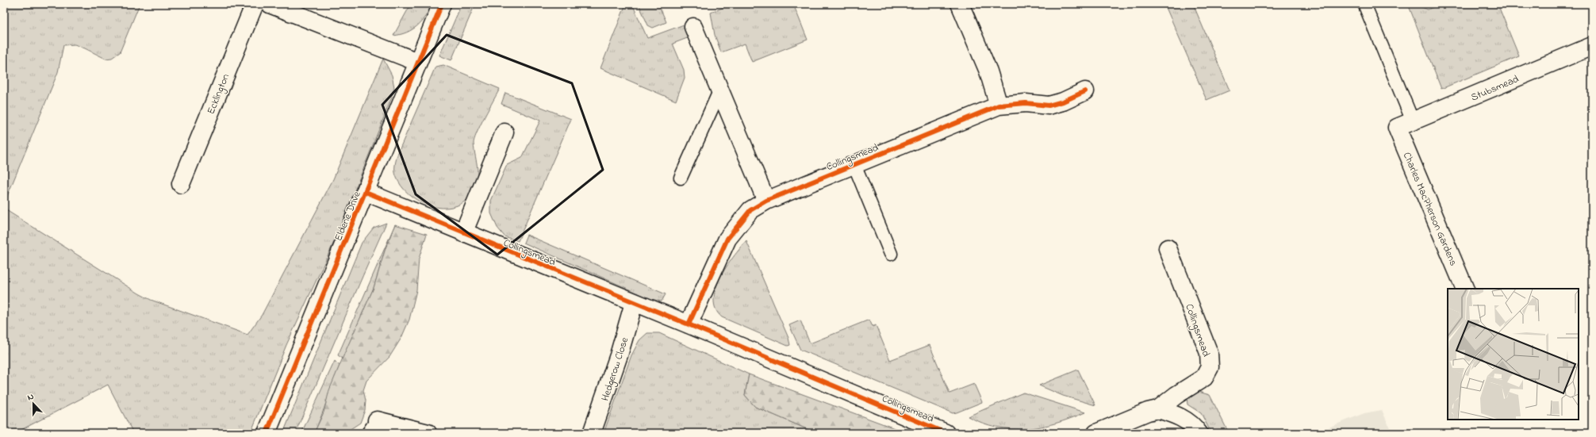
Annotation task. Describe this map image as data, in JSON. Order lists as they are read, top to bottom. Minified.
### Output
{"streets":{"street":["Stubsmead","Ecklington","Collingsmead","Charles MacPherson Gardens","Eldene Drive","Hedgerow Close"]},"crossings":[["Stubsmead","Charles MacPherson Gardens"],["Collingsmead","Eldene Drive"],["Collingsmead","Hedgerow Close"]],"north":"top"}
